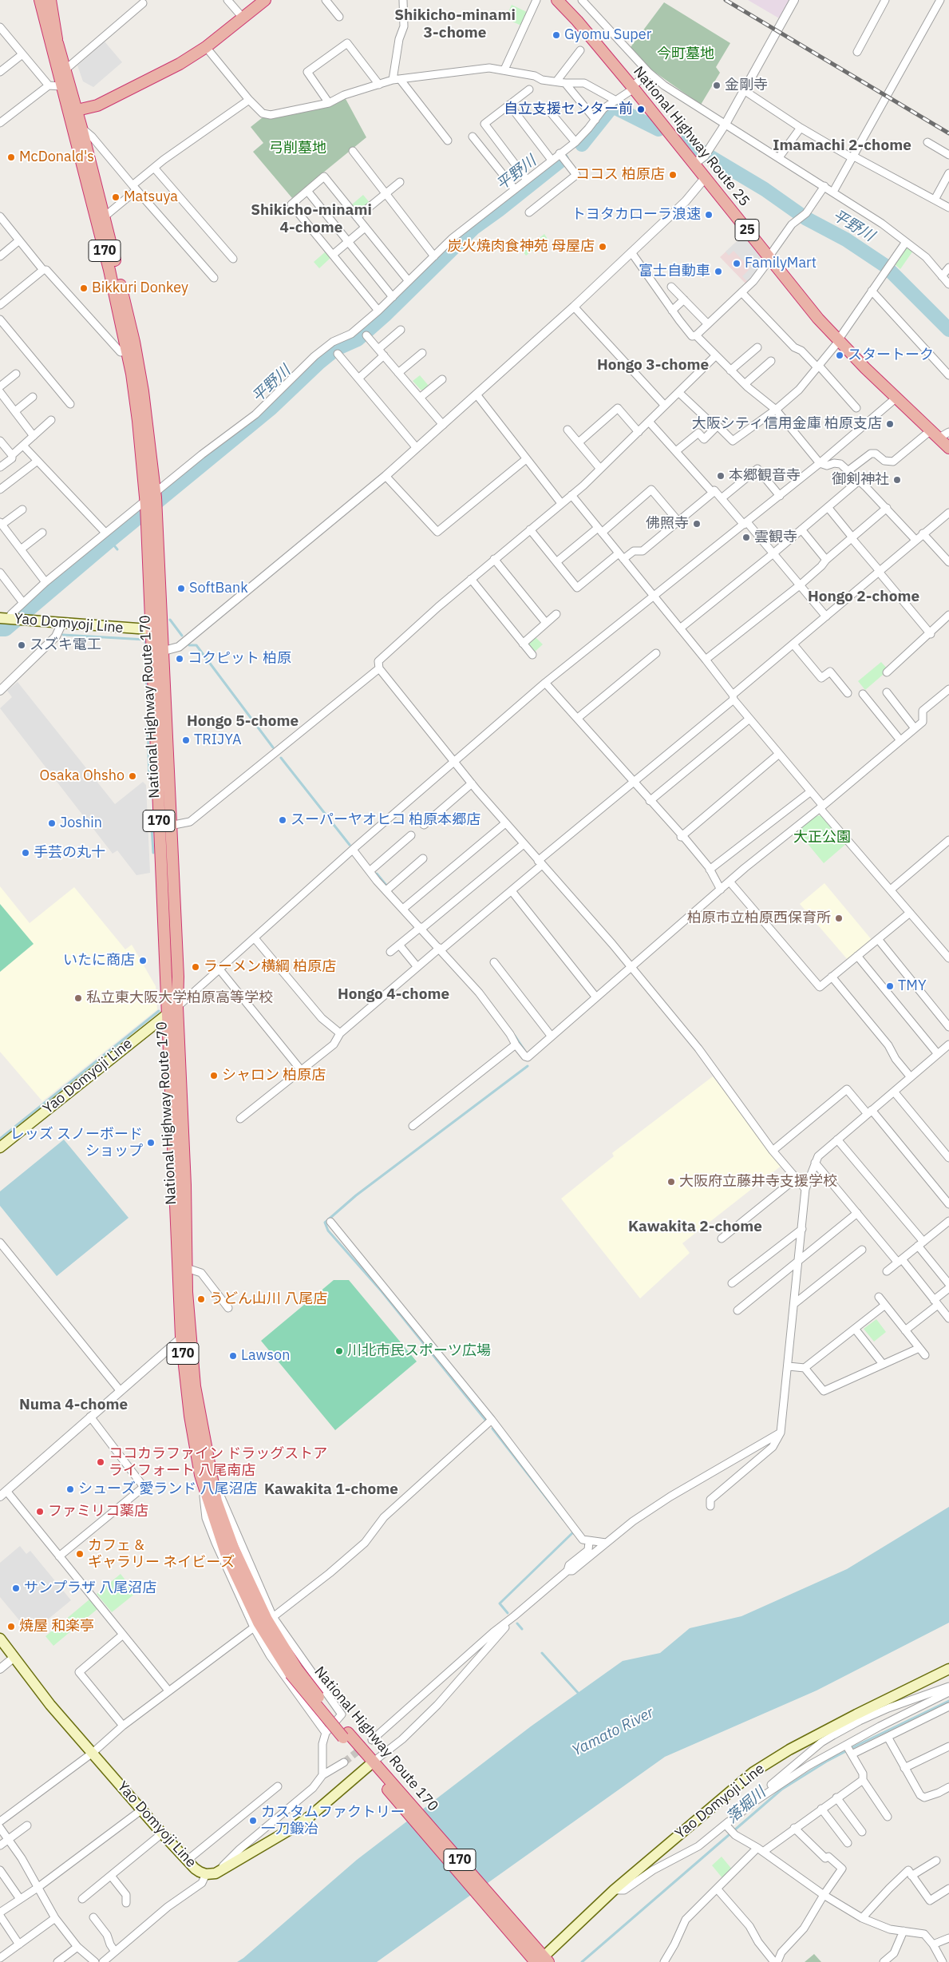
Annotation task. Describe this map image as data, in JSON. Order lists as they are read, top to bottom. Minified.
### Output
{"streets":{"highway":["National Highway Route 25","25","170","National Highway Route 170"],"main road":["Yao Domyoji Line"]},"crossings":[["170","National Highway Route 170"],["Yao Domyoji Line","National Highway Route 170"]],"districts":["Shikicho-minami 3-chome","Imamachi 2-chome","Shikicho-minami 4-chome","Hongo 3-chome","Hongo 2-chome","Hongo 5-chome","Hongo 4-chome","Kawakita 2-chome","Numa 4-chome","Kawakita 1-chome"],"water":["平野川","Yamato River","落堀川"],"parks":["今町墓地","弓削墓地","大正公園"],"places":["Gyomu Super","金剛寺","自立支援センター前","McDonald's","ココス 柏原店","Matsuya","トヨタカローラ浪速","炭火焼肉食神苑 母屋店","FamilyMart","富士自動車","Bikkuri Donkey","スタートーク","大阪シティ信用金庫 柏原支店","本郷観音寺","御剣神社","佛照寺","雲観寺","SoftBank","スズキ電工","コクピット 柏原","TRIJYA","Osaka Ohsho","スーパーヤオヒコ 柏原本郷店","Joshin","手芸の丸十","柏原市立柏原西保育所","いたに商店","ラーメン横綱 柏原店","TMY","私立東大阪大学柏原高等学校","シャロン 柏原店","レッズ スノーボード ショップ","大阪府立藤井寺支援学校","うどん山川 八尾店","川北市民スポーツ広場","Lawson","ココカラファイン ドラッグストア ライフォート 八尾南店","シューズ 愛ランド 八尾沼店","ファミリコ薬店","カフェ & ギャラリー ネイビーズ","サンプラザ 八尾沼店","焼屋 和楽亭","カスタムファクトリー 一刀鍛冶"]}
